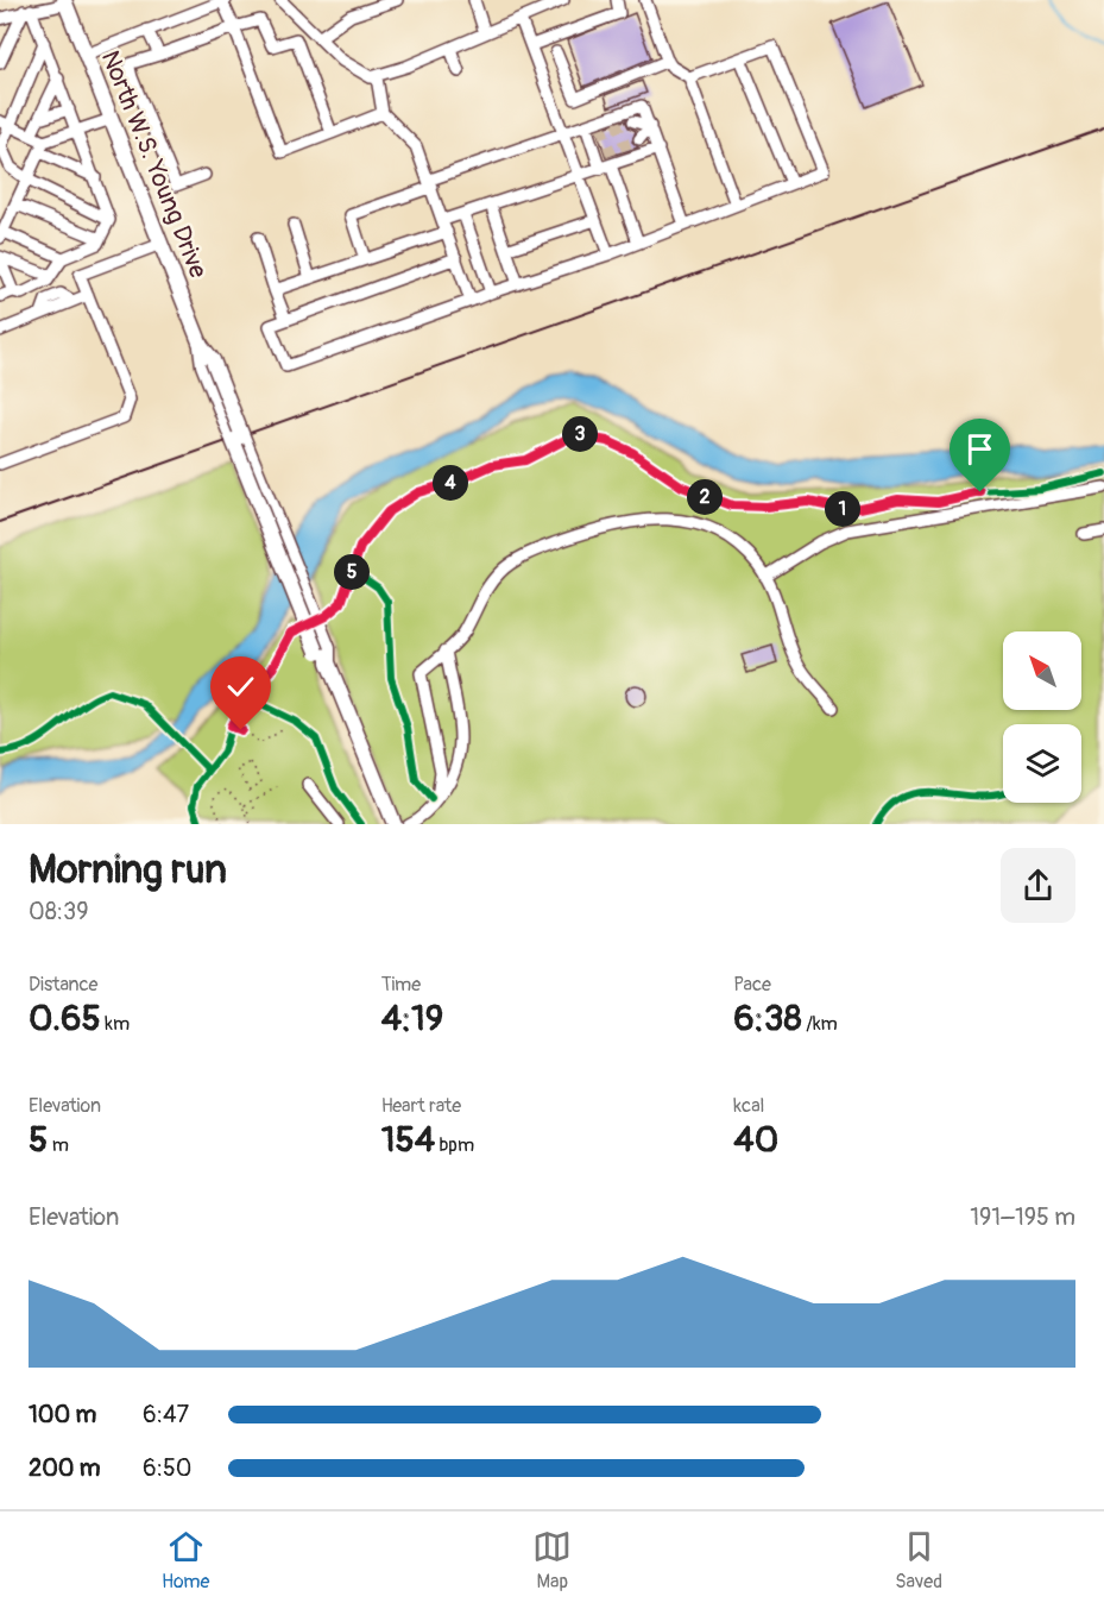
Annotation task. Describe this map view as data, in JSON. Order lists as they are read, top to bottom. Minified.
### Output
{"streets":{"main road":["North W.S. Young Drive"]},"north":"top left","page":{"pins":["3","4","2","1","5"],"heading":["Morning run","08:39"],"stats":[["Distance","0.65 km"],["Time","4:19"],["Pace","6:38 /km"],["Elevation","5 m"],["Heart rate","154 bpm"],["kcal","40"]],"chart":["Elevation","191–195 m"],"list":[{"name":"100 m","note":"6:47"},{"name":"200 m","note":"6:50"}],"tabs":["Home","Map","Saved"]}}
